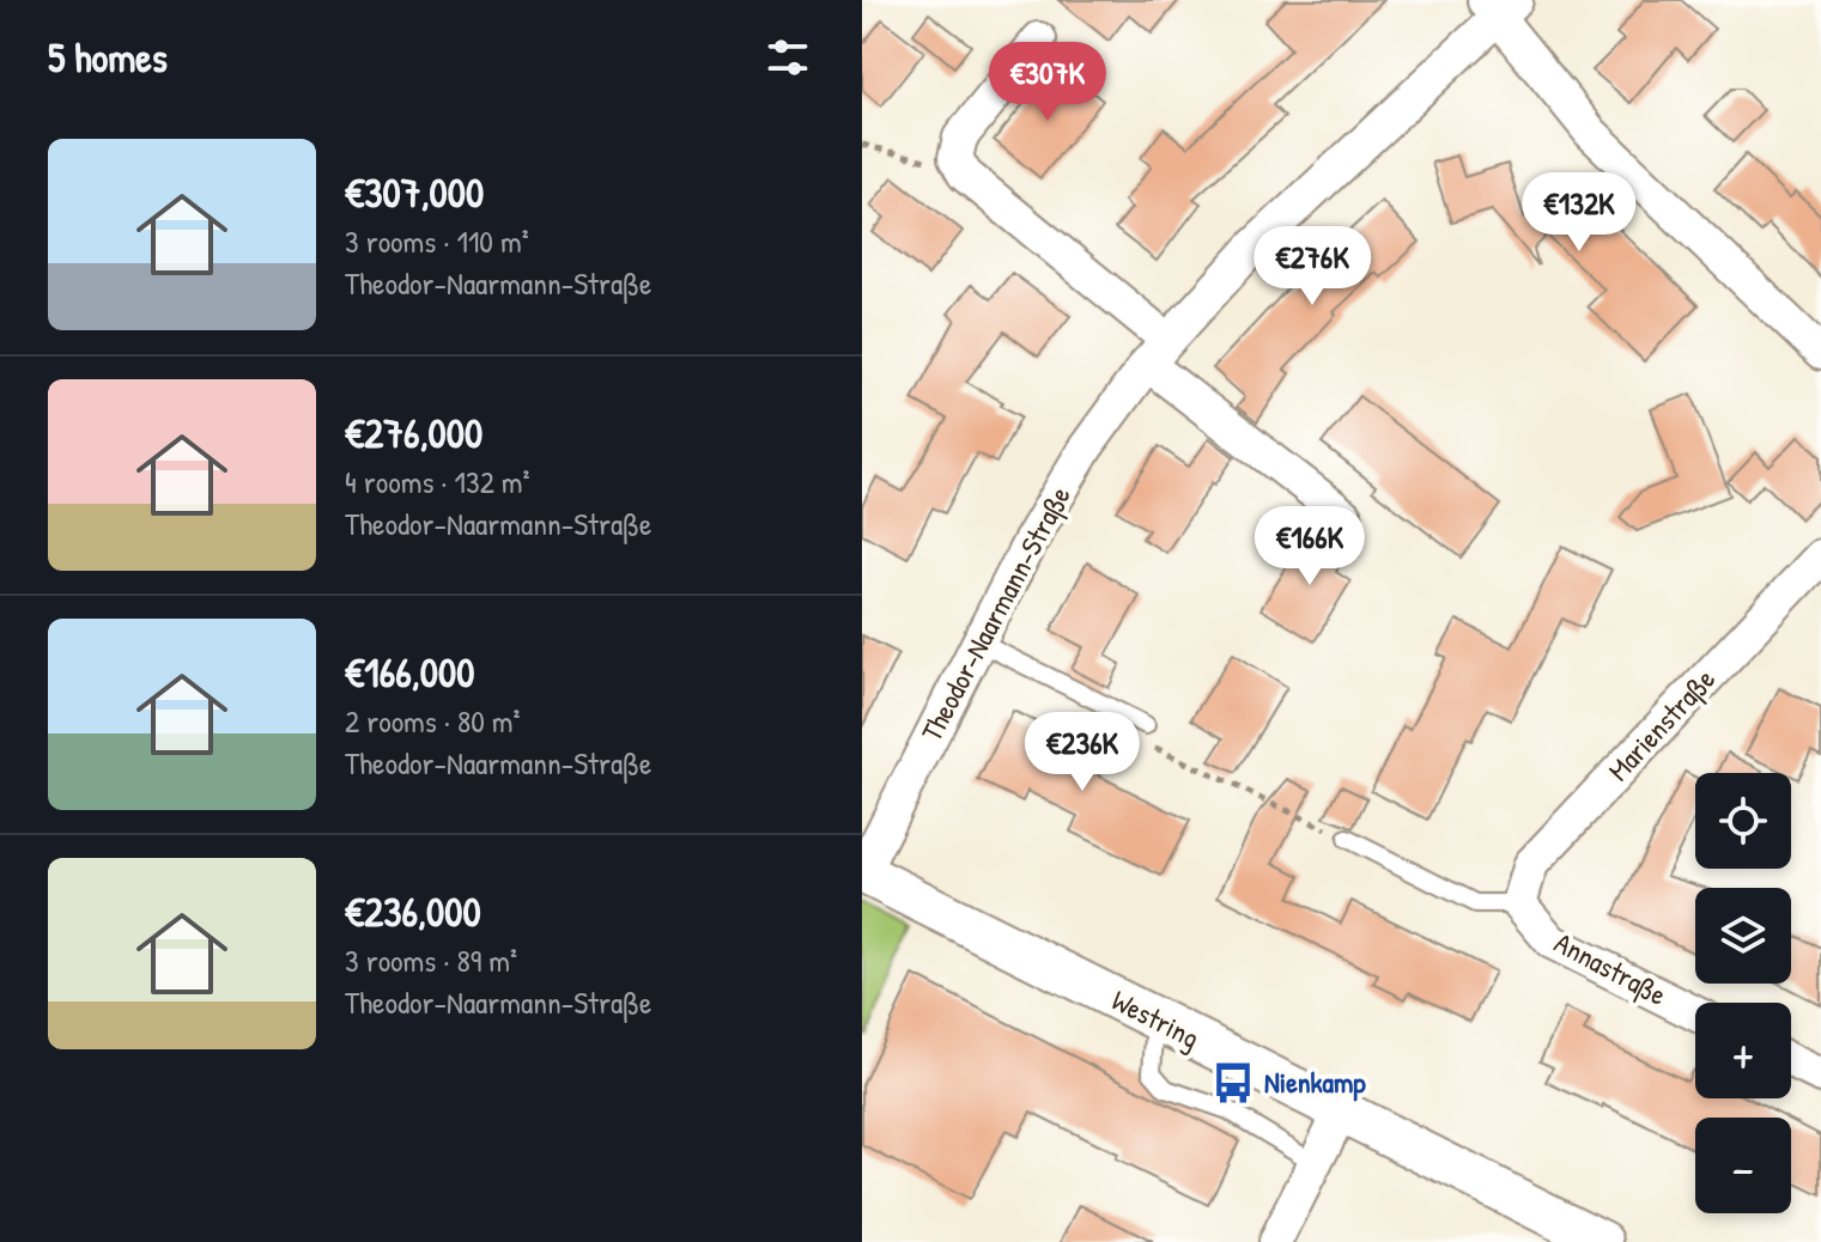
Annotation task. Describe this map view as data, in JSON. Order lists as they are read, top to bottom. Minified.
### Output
{"streets":{"street":["Theodor-Naarmann-Straße","Marienstraße","Annastraße","Westring"]},"crossings":[["Theodor-Naarmann-Straße","Westring"],["Marienstraße","Annastraße"]],"places":{"bus stop":["Nienkamp"]},"page":{"heading":"5 homes","price":["€307K","€132K","€276K","€166K","€236K"],"list":[{"name":"€307,000","note":"3 rooms · 110 m² · Theodor-Naarmann-Straße"},{"name":"€276,000","note":"4 rooms · 132 m² · Theodor-Naarmann-Straße"},{"name":"€166,000","note":"2 rooms · 80 m² · Theodor-Naarmann-Straße"},{"name":"€236,000","note":"3 rooms · 89 m² · Theodor-Naarmann-Straße"}],"map_buttons":["+","−"]}}
